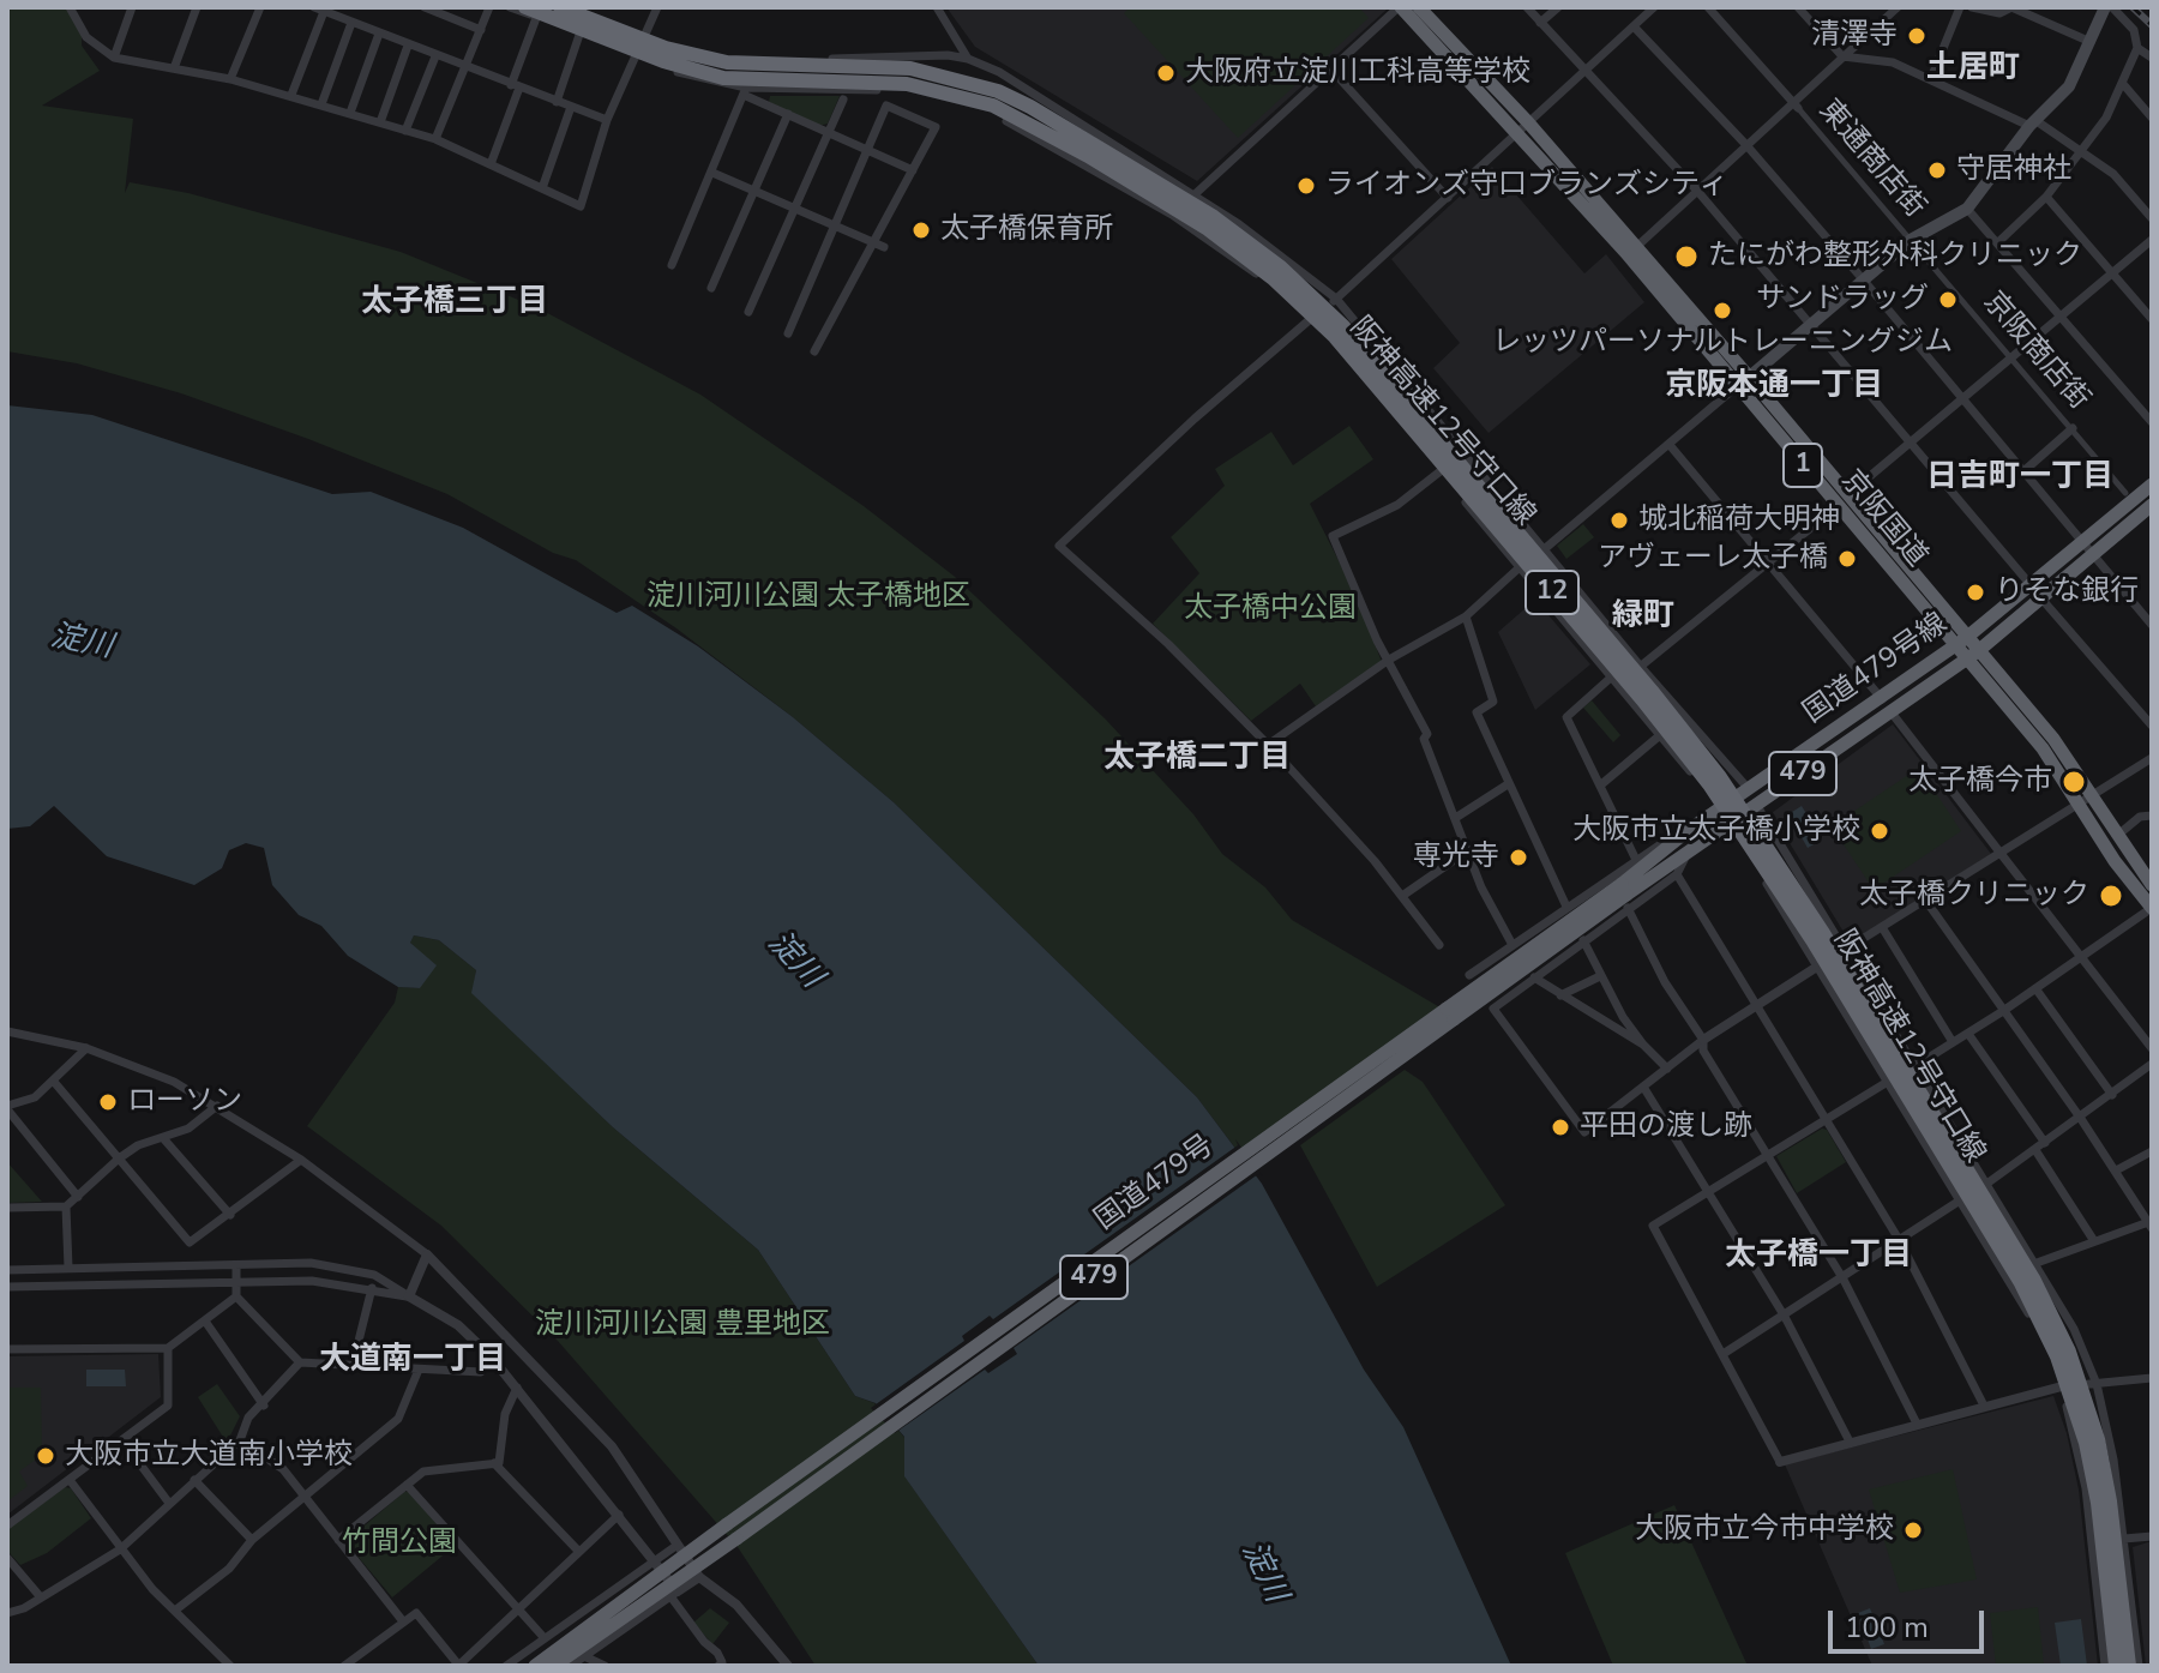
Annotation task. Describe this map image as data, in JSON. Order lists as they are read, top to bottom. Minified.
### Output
{"streets":{"highway":["阪神高速12号守口線","1","京阪国道","12","国道479号線","479","国道479号"],"street":["東通商店街","京阪商店街"]},"crossings":[["東通商店街","京阪商店街"],["京阪商店街","国道479号線"],["京阪国道","国道479号線"],["国道479号線","国道479号"]],"districts":["土居町","太子橋三丁目","京阪本通一丁目","日吉町一丁目","緑町","太子橋二丁目","太子橋一丁目","大道南一丁目"],"water":["淀川"],"parks":["淀川河川公園 太子橋地区","太子橋中公園","淀川河川公園 豊里地区","竹間公園"],"places":["清澤寺","大阪府立淀川工科高等学校","守居神社","ライオンズ守口ブランズシティ","太子橋保育所","たにがわ整形外科クリニック","サンドラッグ","レッツパーソナルトレーニングジム","城北稲荷大明神","アヴェーレ太子橋","りそな銀行","太子橋今市","大阪市立太子橋小学校","専光寺","太子橋クリニック","ローソン","平田の渡し跡","大阪市立大道南小学校","大阪市立今市中学校"],"scale_bar":"100 m"}
